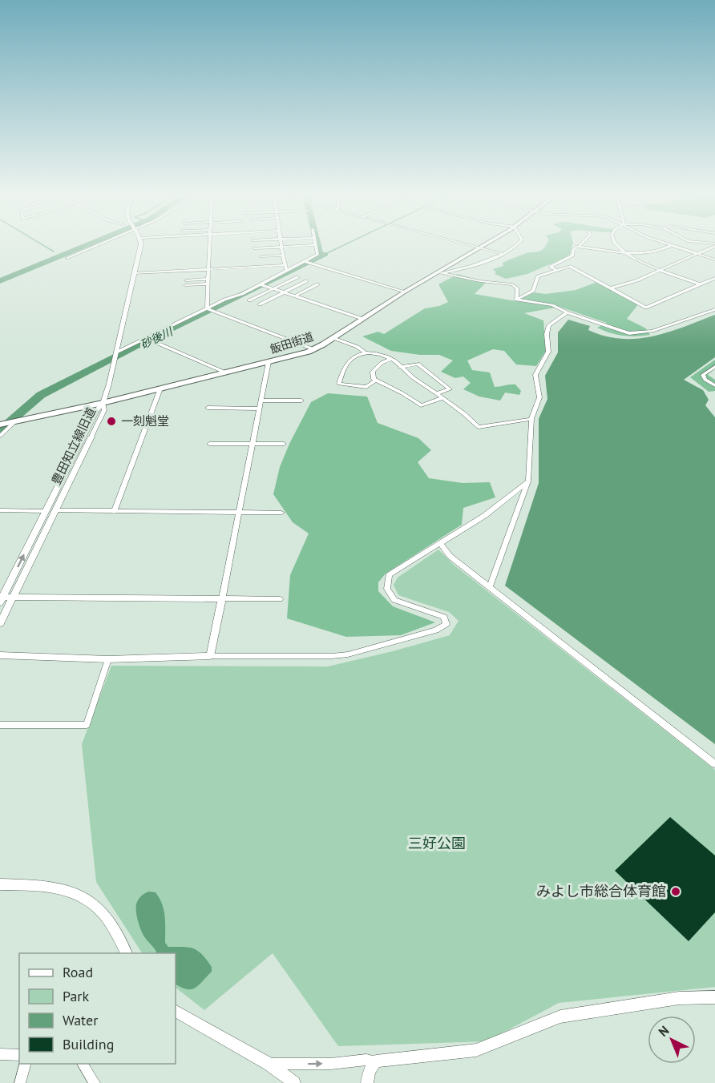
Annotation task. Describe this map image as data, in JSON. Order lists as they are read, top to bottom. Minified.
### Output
{"streets":{"main road":["飯田街道"],"street":["豊田知立線旧道"]},"crossings":[["飯田街道","豊田知立線旧道"]],"water":["砂後川"],"parks":["三好公園"],"places":["一刻魁堂","みよし市総合体育館"],"legend":["Road","Park","Water","Building"],"north":"top left"}
